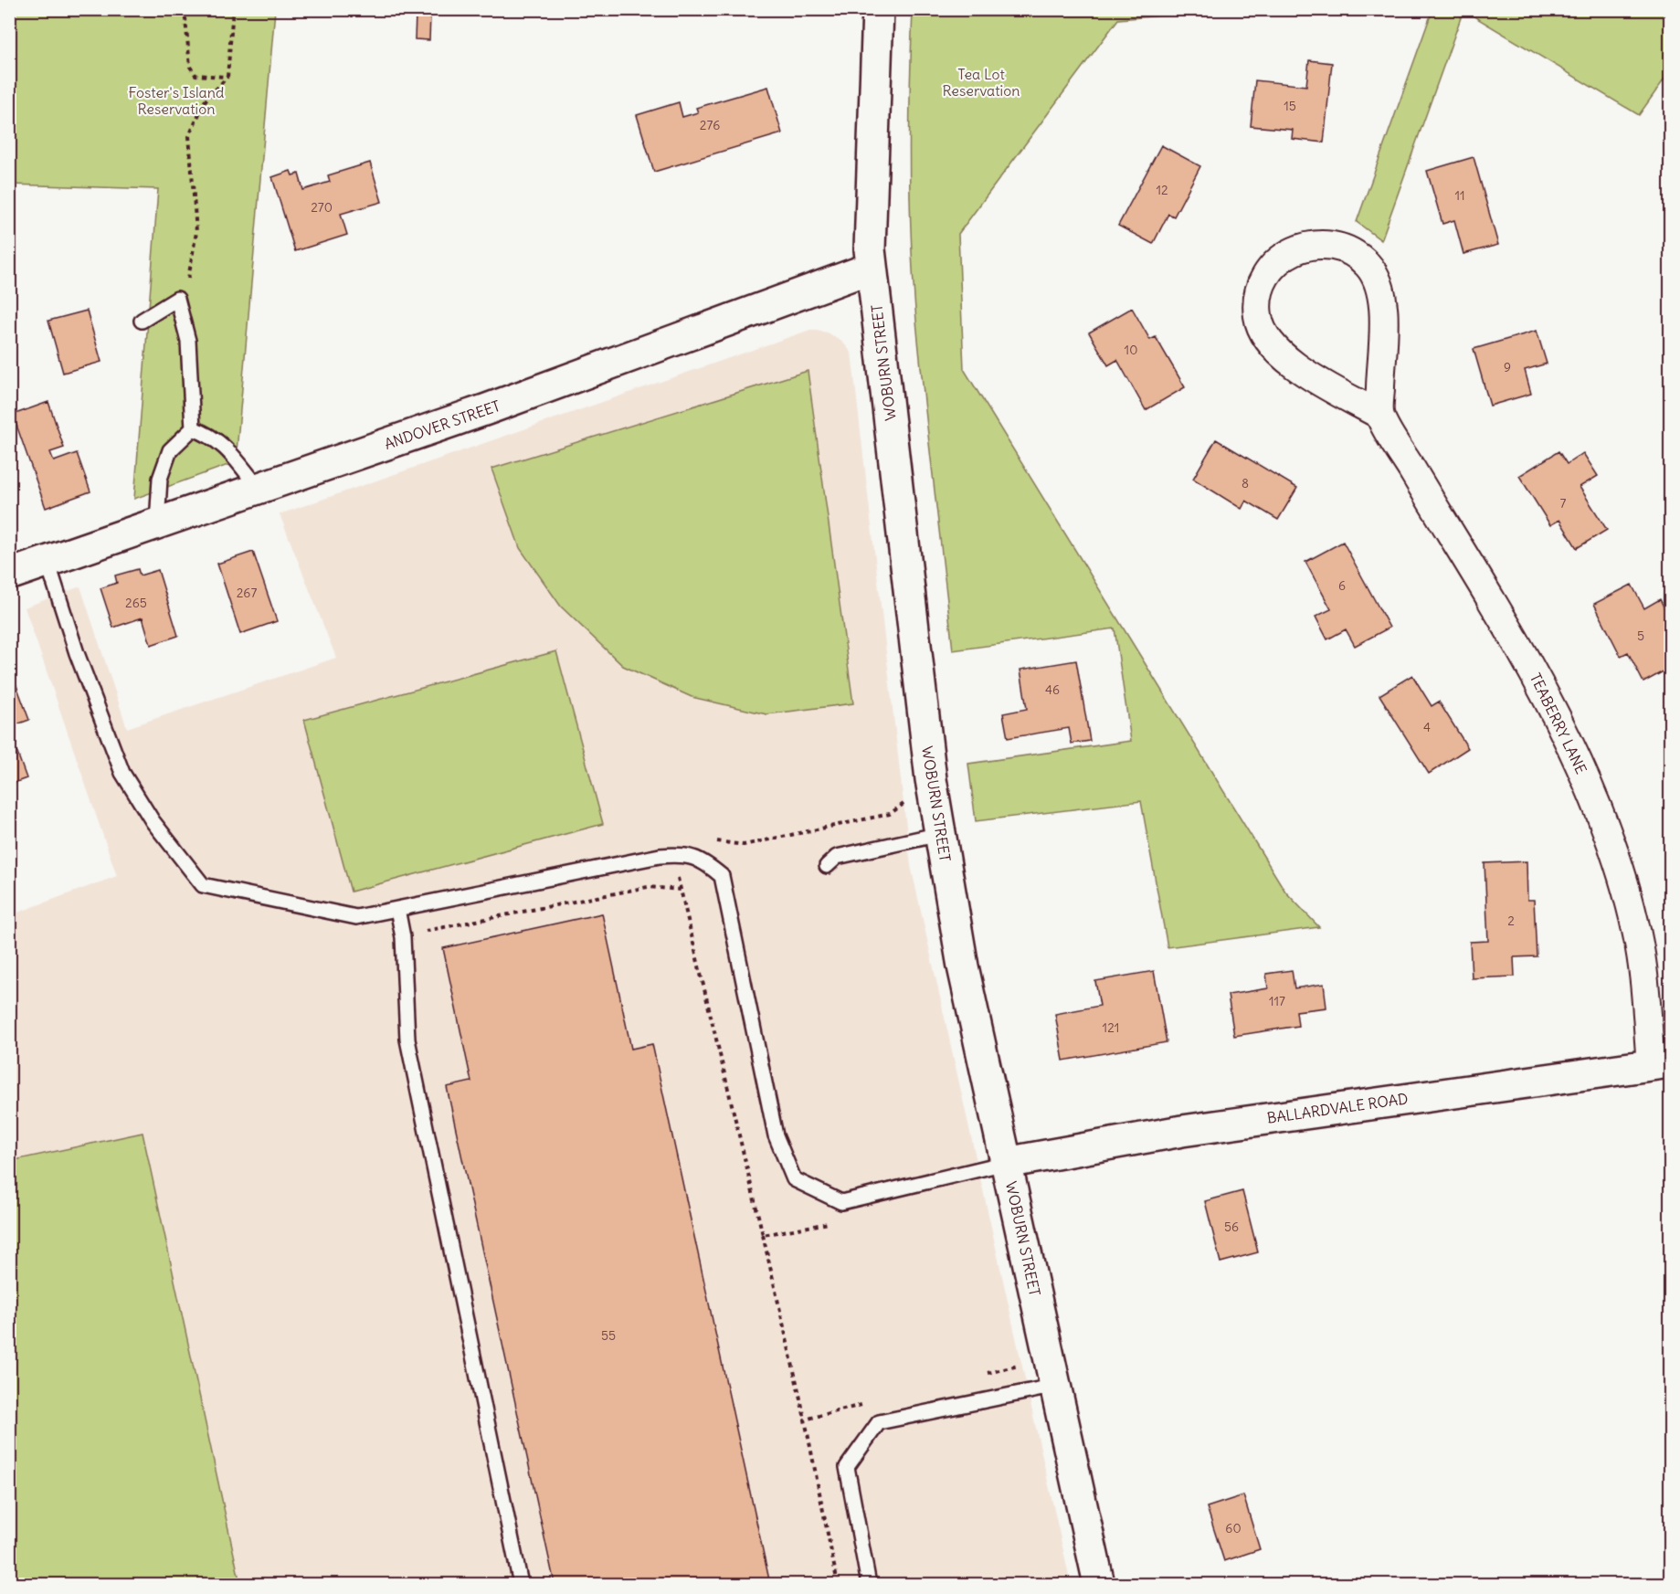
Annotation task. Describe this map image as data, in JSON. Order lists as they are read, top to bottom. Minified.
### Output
{"streets":{"street":["WOBURN STREET","ANDOVER STREET","TEABERRY LANE","BALLARDVALE ROAD"]},"crossings":[["WOBURN STREET","ANDOVER STREET"],["WOBURN STREET","BALLARDVALE ROAD"],["TEABERRY LANE","BALLARDVALE ROAD"]],"parks":["Tea Lot Reservation","Foster's Island Reservation"],"house_numbers":["15","276","12","11","270","10","9","8","7","6","267","265","5","46","4","2","117","121","56","55","60"]}
